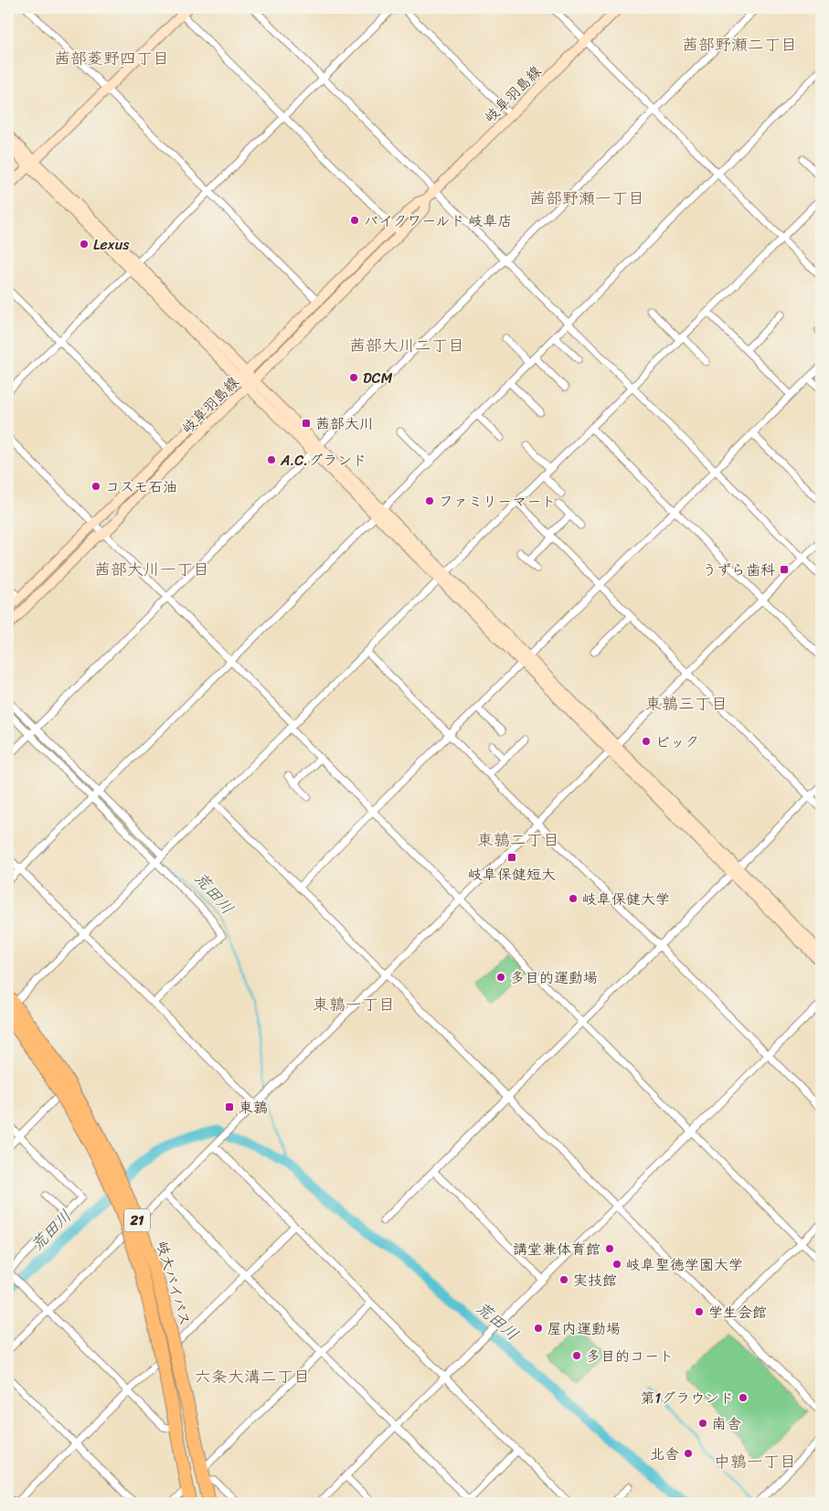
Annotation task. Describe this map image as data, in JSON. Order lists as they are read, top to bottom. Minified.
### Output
{"streets":{"highway":["21","岐大バイパス"],"street":["岐阜羽島線"]},"districts":["茜部野瀬二丁目","茜部菱野四丁目","茜部野瀬一丁目","茜部大川二丁目","茜部大川一丁目","東鶉三丁目","東鶉二丁目","東鶉一丁目","六条大溝二丁目","中鶉一丁目"],"water":["荒田川"],"places":{"other":["バイクワールド 岐阜店","Lexus","DCM","A.C.グランド","コスモ石油","ファミリーマート","ビック","岐阜保健大学","多目的運動場","講堂兼体育館","岐阜聖徳学園大学","実技館","学生会館","屋内運動場","多目的コート","第1グラウンド","南舎","北舎"],"transit":["茜部大川","うずら歯科","岐阜保健短大","東鶉"]}}
